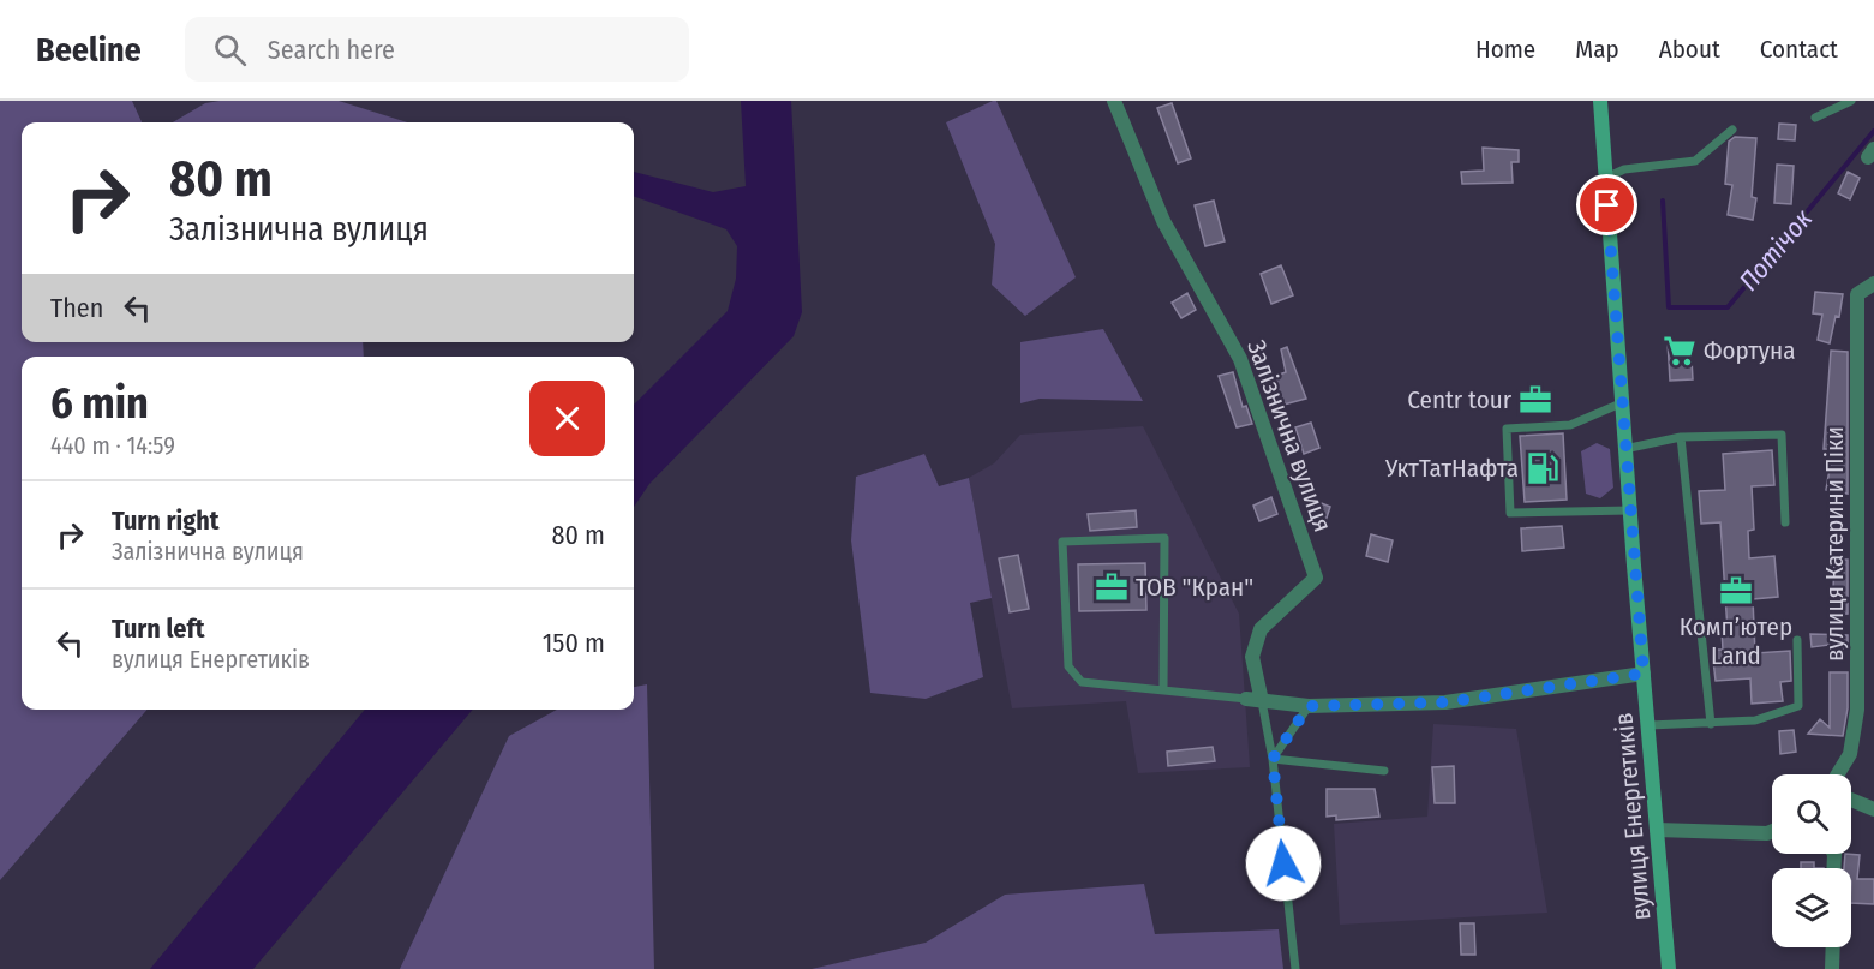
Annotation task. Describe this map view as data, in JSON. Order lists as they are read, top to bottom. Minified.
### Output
{"streets":{"main road":["вулиця Енергетиків"],"street":["Залізнична вулиця","вулиця Катерини Піки"]},"water":["Потічок"],"places":{"supermarket":["Фортуна"],"office":["Centr tour","ТОВ \"Кран\"","Комп’ютер Land"],"fuel station":["УктТатНафта"]},"page":{"header":"Beeline","search":"Search here","nav":["Home","Map","About","Contact"],"turn":["80 m","Залізнична вулиця"],"then":"Then","heading":["6 min","440 m · 14:59"],"list":[{"name":"Turn right","note":"Залізнична вулиця","value":"80 m"},{"name":"Turn left","note":"вулиця Енергетиків","value":"150 m"}]}}
